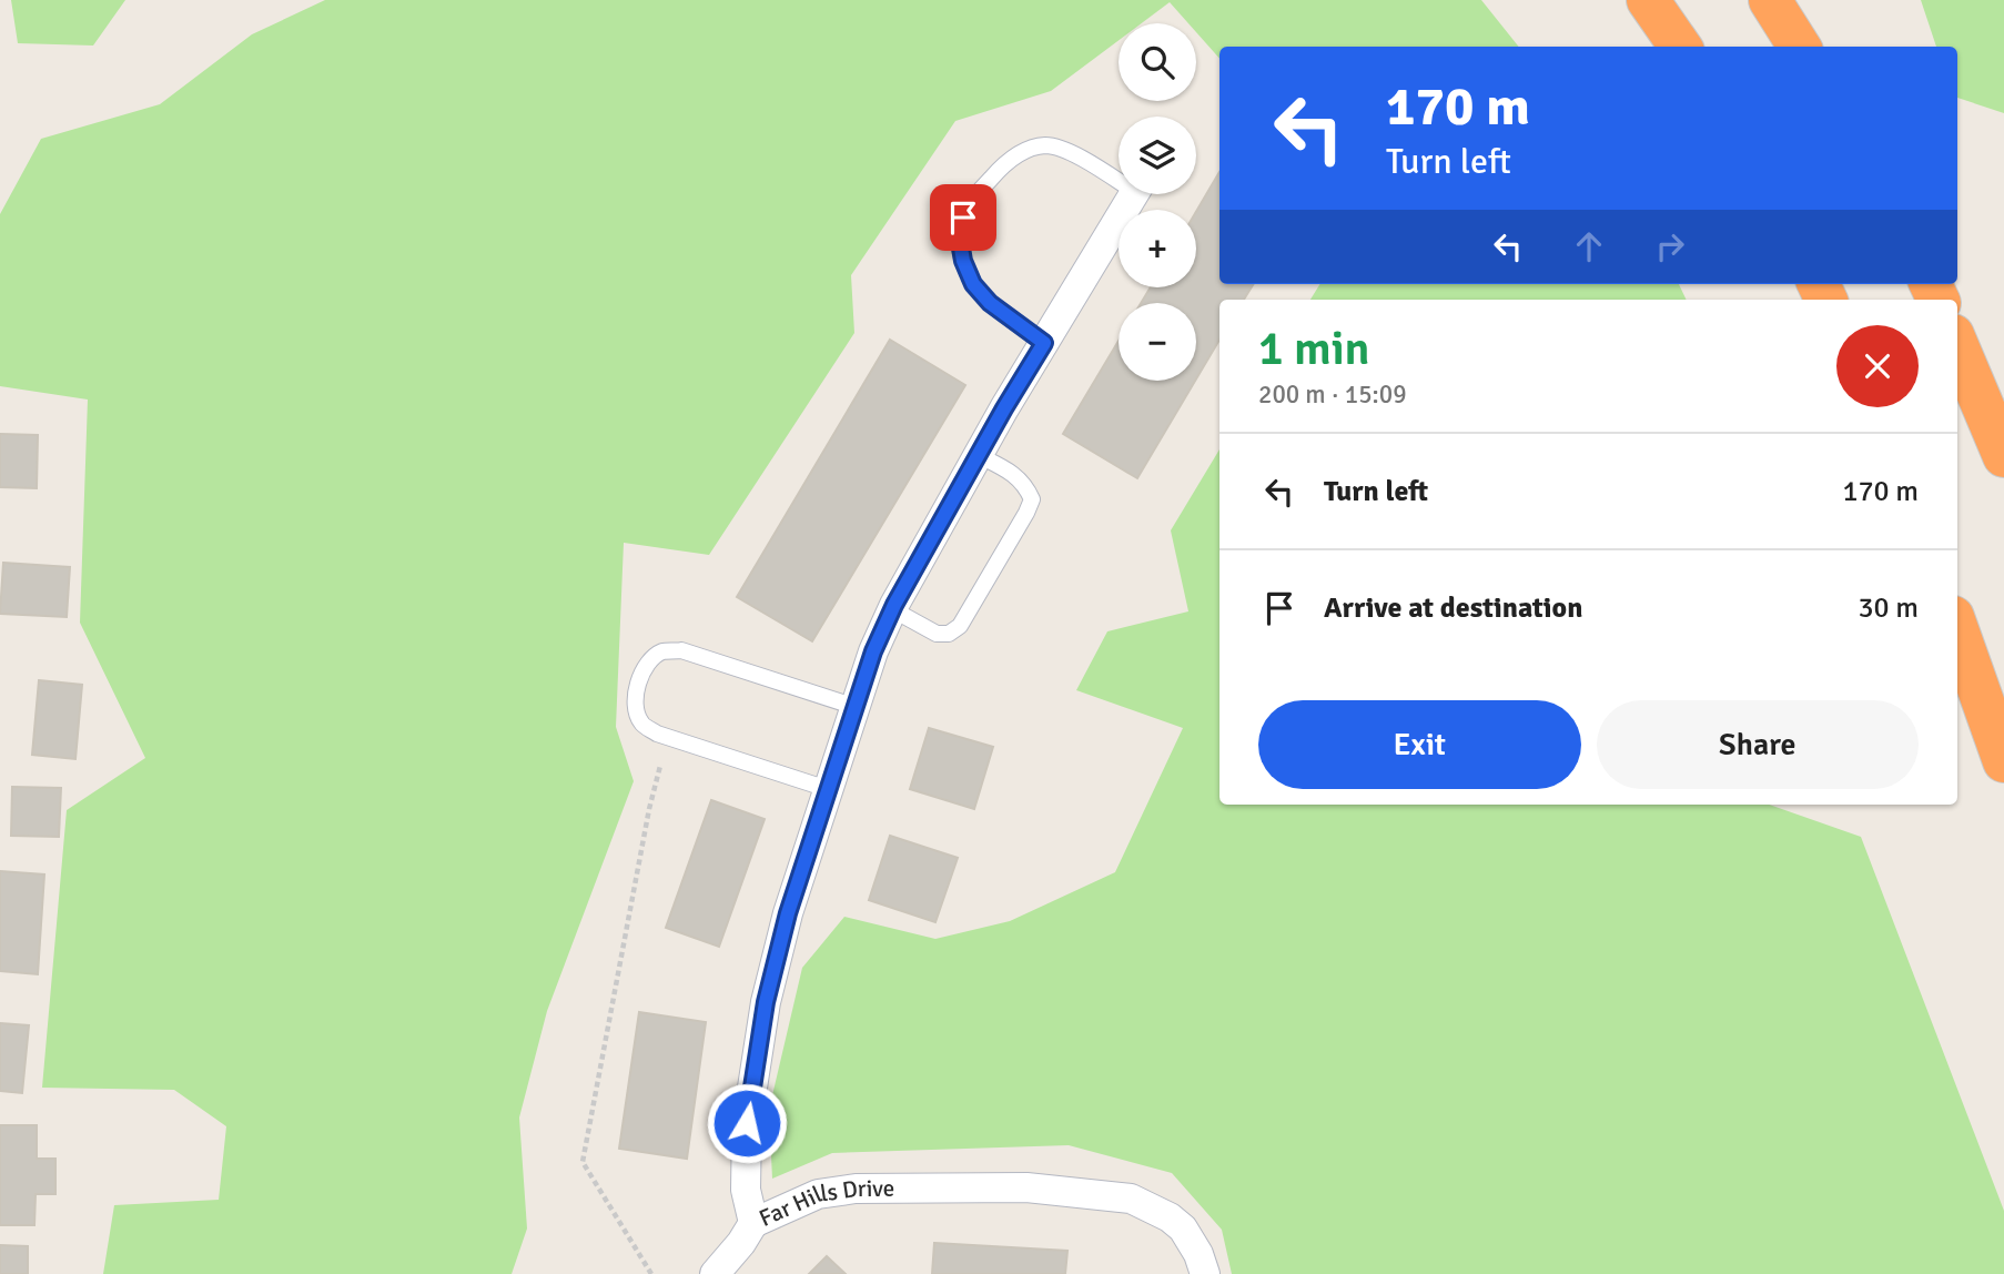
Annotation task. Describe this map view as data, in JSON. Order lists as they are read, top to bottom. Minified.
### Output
{"streets":{"street":["Far Hills Drive"]},"page":{"map_buttons":["+","−"],"turn":["170 m","Turn left"],"heading":["1 min","200 m · 15:09"],"list":[{"name":"Turn left","value":"170 m"},{"name":"Arrive at destination","value":"30 m"}],"buttons":["Exit","Share"]}}
